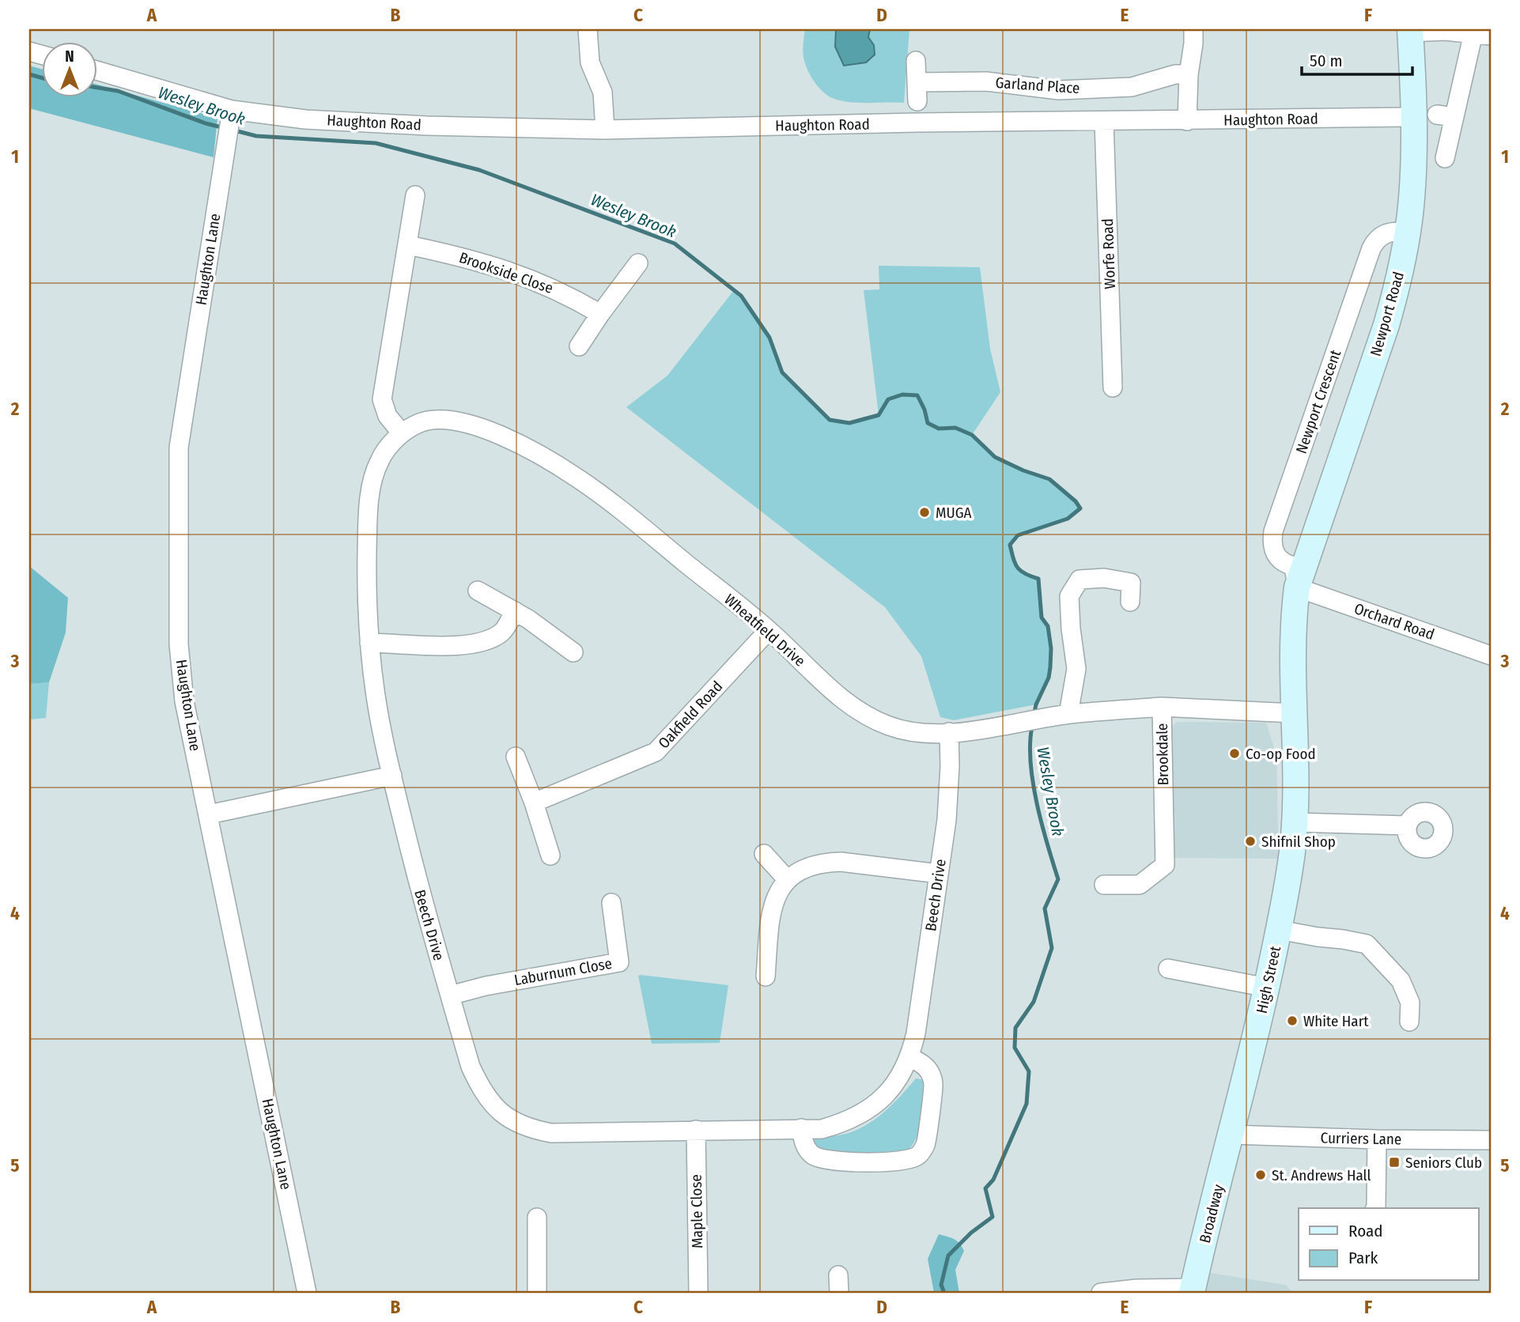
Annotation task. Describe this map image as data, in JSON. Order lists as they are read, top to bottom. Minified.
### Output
{"streets":{"main road":["Newport Road","High Street","Broadway"],"street":["Garland Place","Haughton Road","Worfe Road","Haughton Lane","Brookside Close","Newport Crescent","Orchard Road","Wheatfield Drive","Oakfield Road","Brookdale","Beech Drive","Laburnum Close","Curriers Lane","Maple Close"]},"crossings":[["Haughton Road","Worfe Road"],["Haughton Road","Haughton Lane"],["Haughton Road","Newport Road"],["Newport Road","Newport Crescent"],["Newport Road","Orchard Road"],["Newport Road","High Street"],["Newport Crescent","Orchard Road"],["Newport Crescent","High Street"],["Orchard Road","High Street"],["Wheatfield Drive","Oakfield Road"],["Wheatfield Drive","Brookdale"],["Wheatfield Drive","Beech Drive"],["Brookdale","High Street"],["Beech Drive","Laburnum Close"],["Beech Drive","Maple Close"],["High Street","Curriers Lane"],["High Street","Broadway"],["Curriers Lane","Broadway"]],"water":["Wesley Brook"],"places":{"other":["MUGA","Co-op Food","Shifnil Shop","White Hart","St. Andrews Hall"],"transit":["Seniors Club"]},"legend":["Road","Park"],"scale_bar":"50 m","north":"top","grid":{"columns":["A","B","C","D","E","F"],"rows":["1","2","3","4","5"]}}
